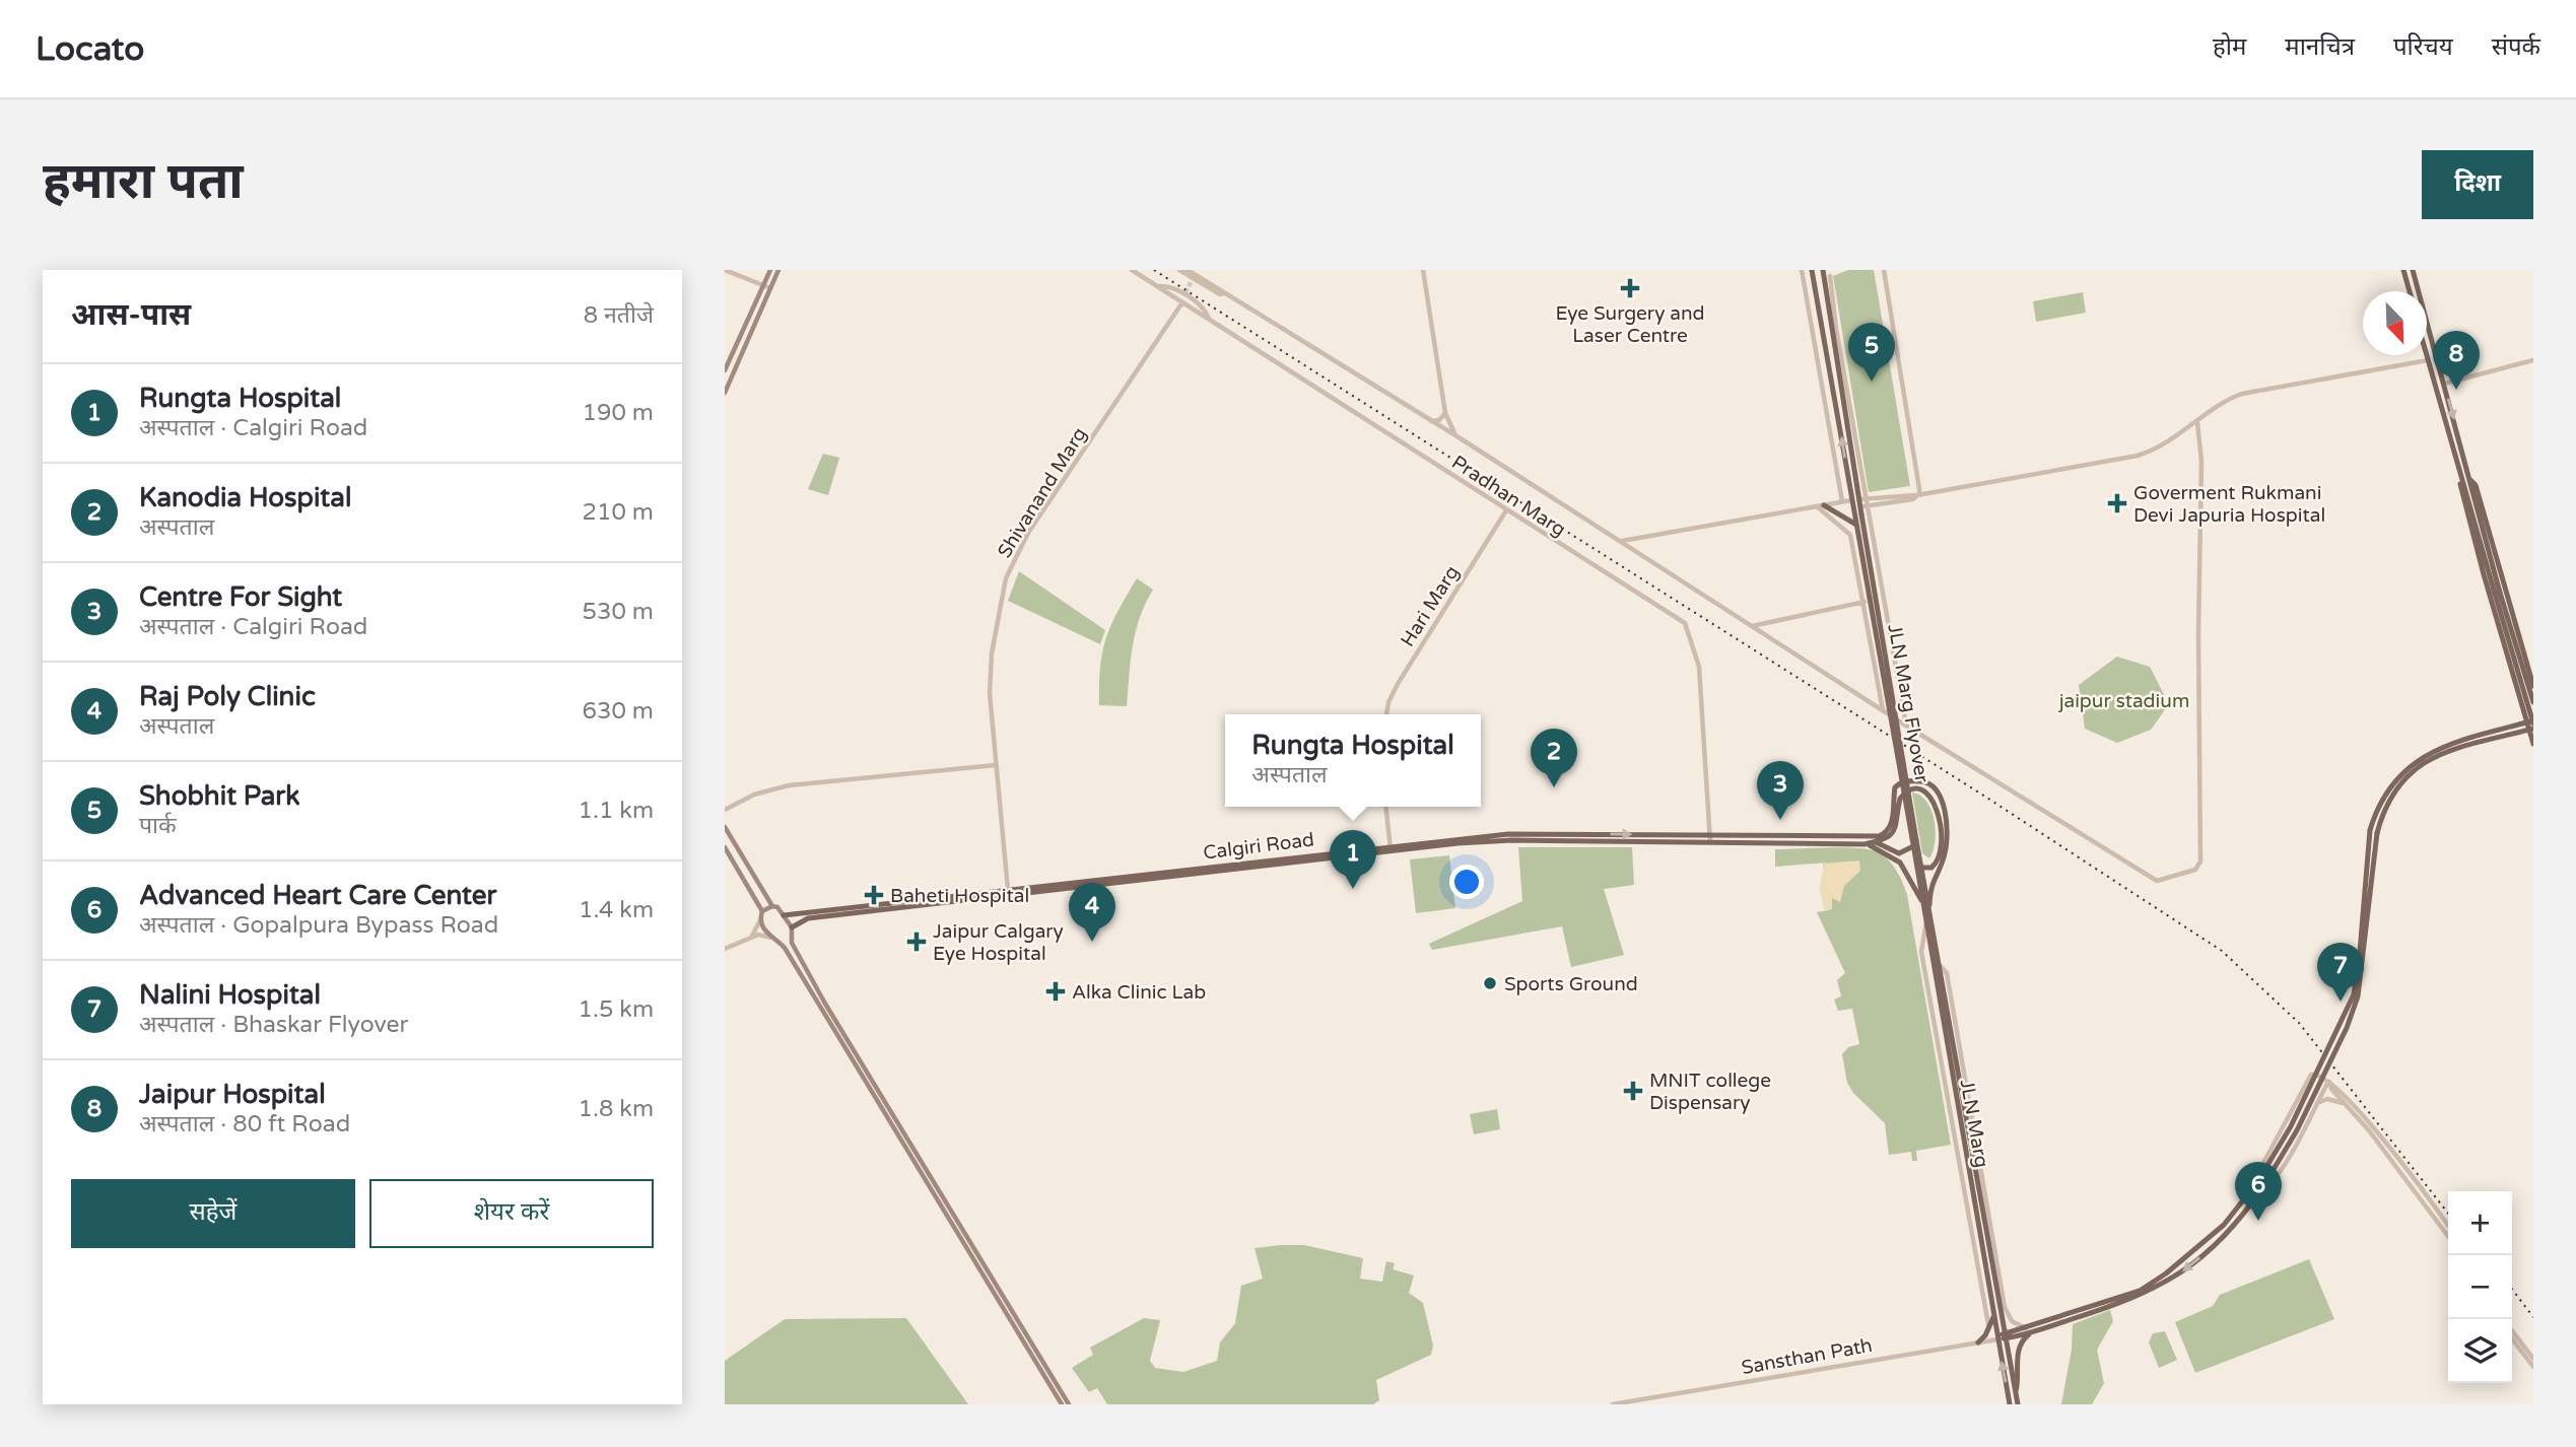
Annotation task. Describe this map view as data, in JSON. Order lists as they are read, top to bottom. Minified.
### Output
{"streets":{"main road":["JLN Marg Flyover","Calgiri Road","JLN Marg"],"street":["Shivanand Marg","Pradhan Marg","Hari Marg","Sansthan Path"]},"crossings":[["Shivanand Marg","Pradhan Marg"],["Shivanand Marg","Calgiri Road"],["Pradhan Marg","Hari Marg"],["Pradhan Marg","Calgiri Road"],["JLN Marg Flyover","JLN Marg"],["JLN Marg","Sansthan Path"]],"parks":["jaipur stadium"],"places":{"health":["Eye Surgery and Laser Centre","Goverment Rukmani Devi Japuria Hospital","Baheti Hospital","Jaipur Calgary Eye Hospital","Alka Clinic Lab","MNIT college Dispensary"],"other":["Sports Ground"]},"north":"bottom right","page":{"header":"Locato","nav":["होम","मानचित्र","परिचय","संपर्क"],"buttons":["दिशा",["सहेजें","शेयर करें"]],"title":"हमारा पता","heading":["आस-पास","8 नतीजे"],"pins":["5","8","2","3","1","4","7","6"],"list":[{"mark":"1","name":"Rungta Hospital","note":"अस्पताल · Calgiri Road","value":"190 m"},{"mark":"2","name":"Kanodia Hospital","note":"अस्पताल","value":"210 m"},{"mark":"3","name":"Centre For Sight","note":"अस्पताल · Calgiri Road","value":"530 m"},{"mark":"4","name":"Raj Poly Clinic","note":"अस्पताल","value":"630 m"},{"mark":"5","name":"Shobhit Park","note":"पार्क","value":"1.1 km"},{"mark":"6","name":"Advanced Heart Care Center","note":"अस्पताल · Gopalpura Bypass Road","value":"1.4 km"},{"mark":"7","name":"Nalini Hospital","note":"अस्पताल · Bhaskar Flyover","value":"1.5 km"},{"mark":"8","name":"Jaipur Hospital","note":"अस्पताल · 80 ft Road","value":"1.8 km"}],"popup":["Rungta Hospital","अस्पताल"],"map_buttons":["+","−"]}}
